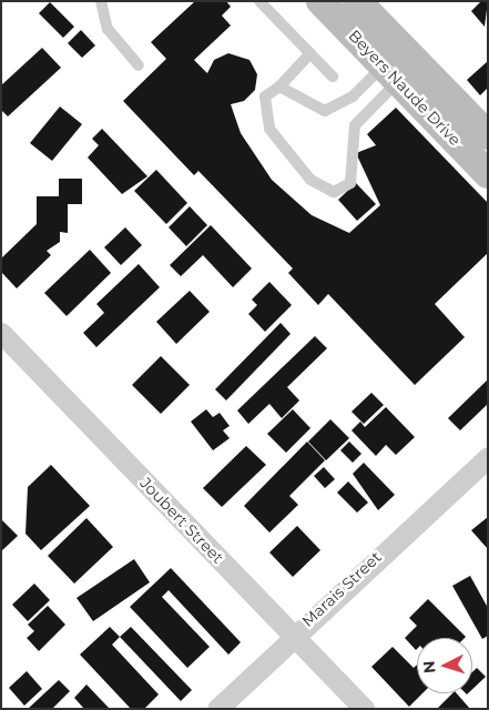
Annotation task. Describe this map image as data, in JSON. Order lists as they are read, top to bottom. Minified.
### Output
{"streets":{"street":["Beyers Naude Drive","Joubert Street","Marais Street"]},"crossings":[["Joubert Street","Marais Street"]],"north":"left"}
